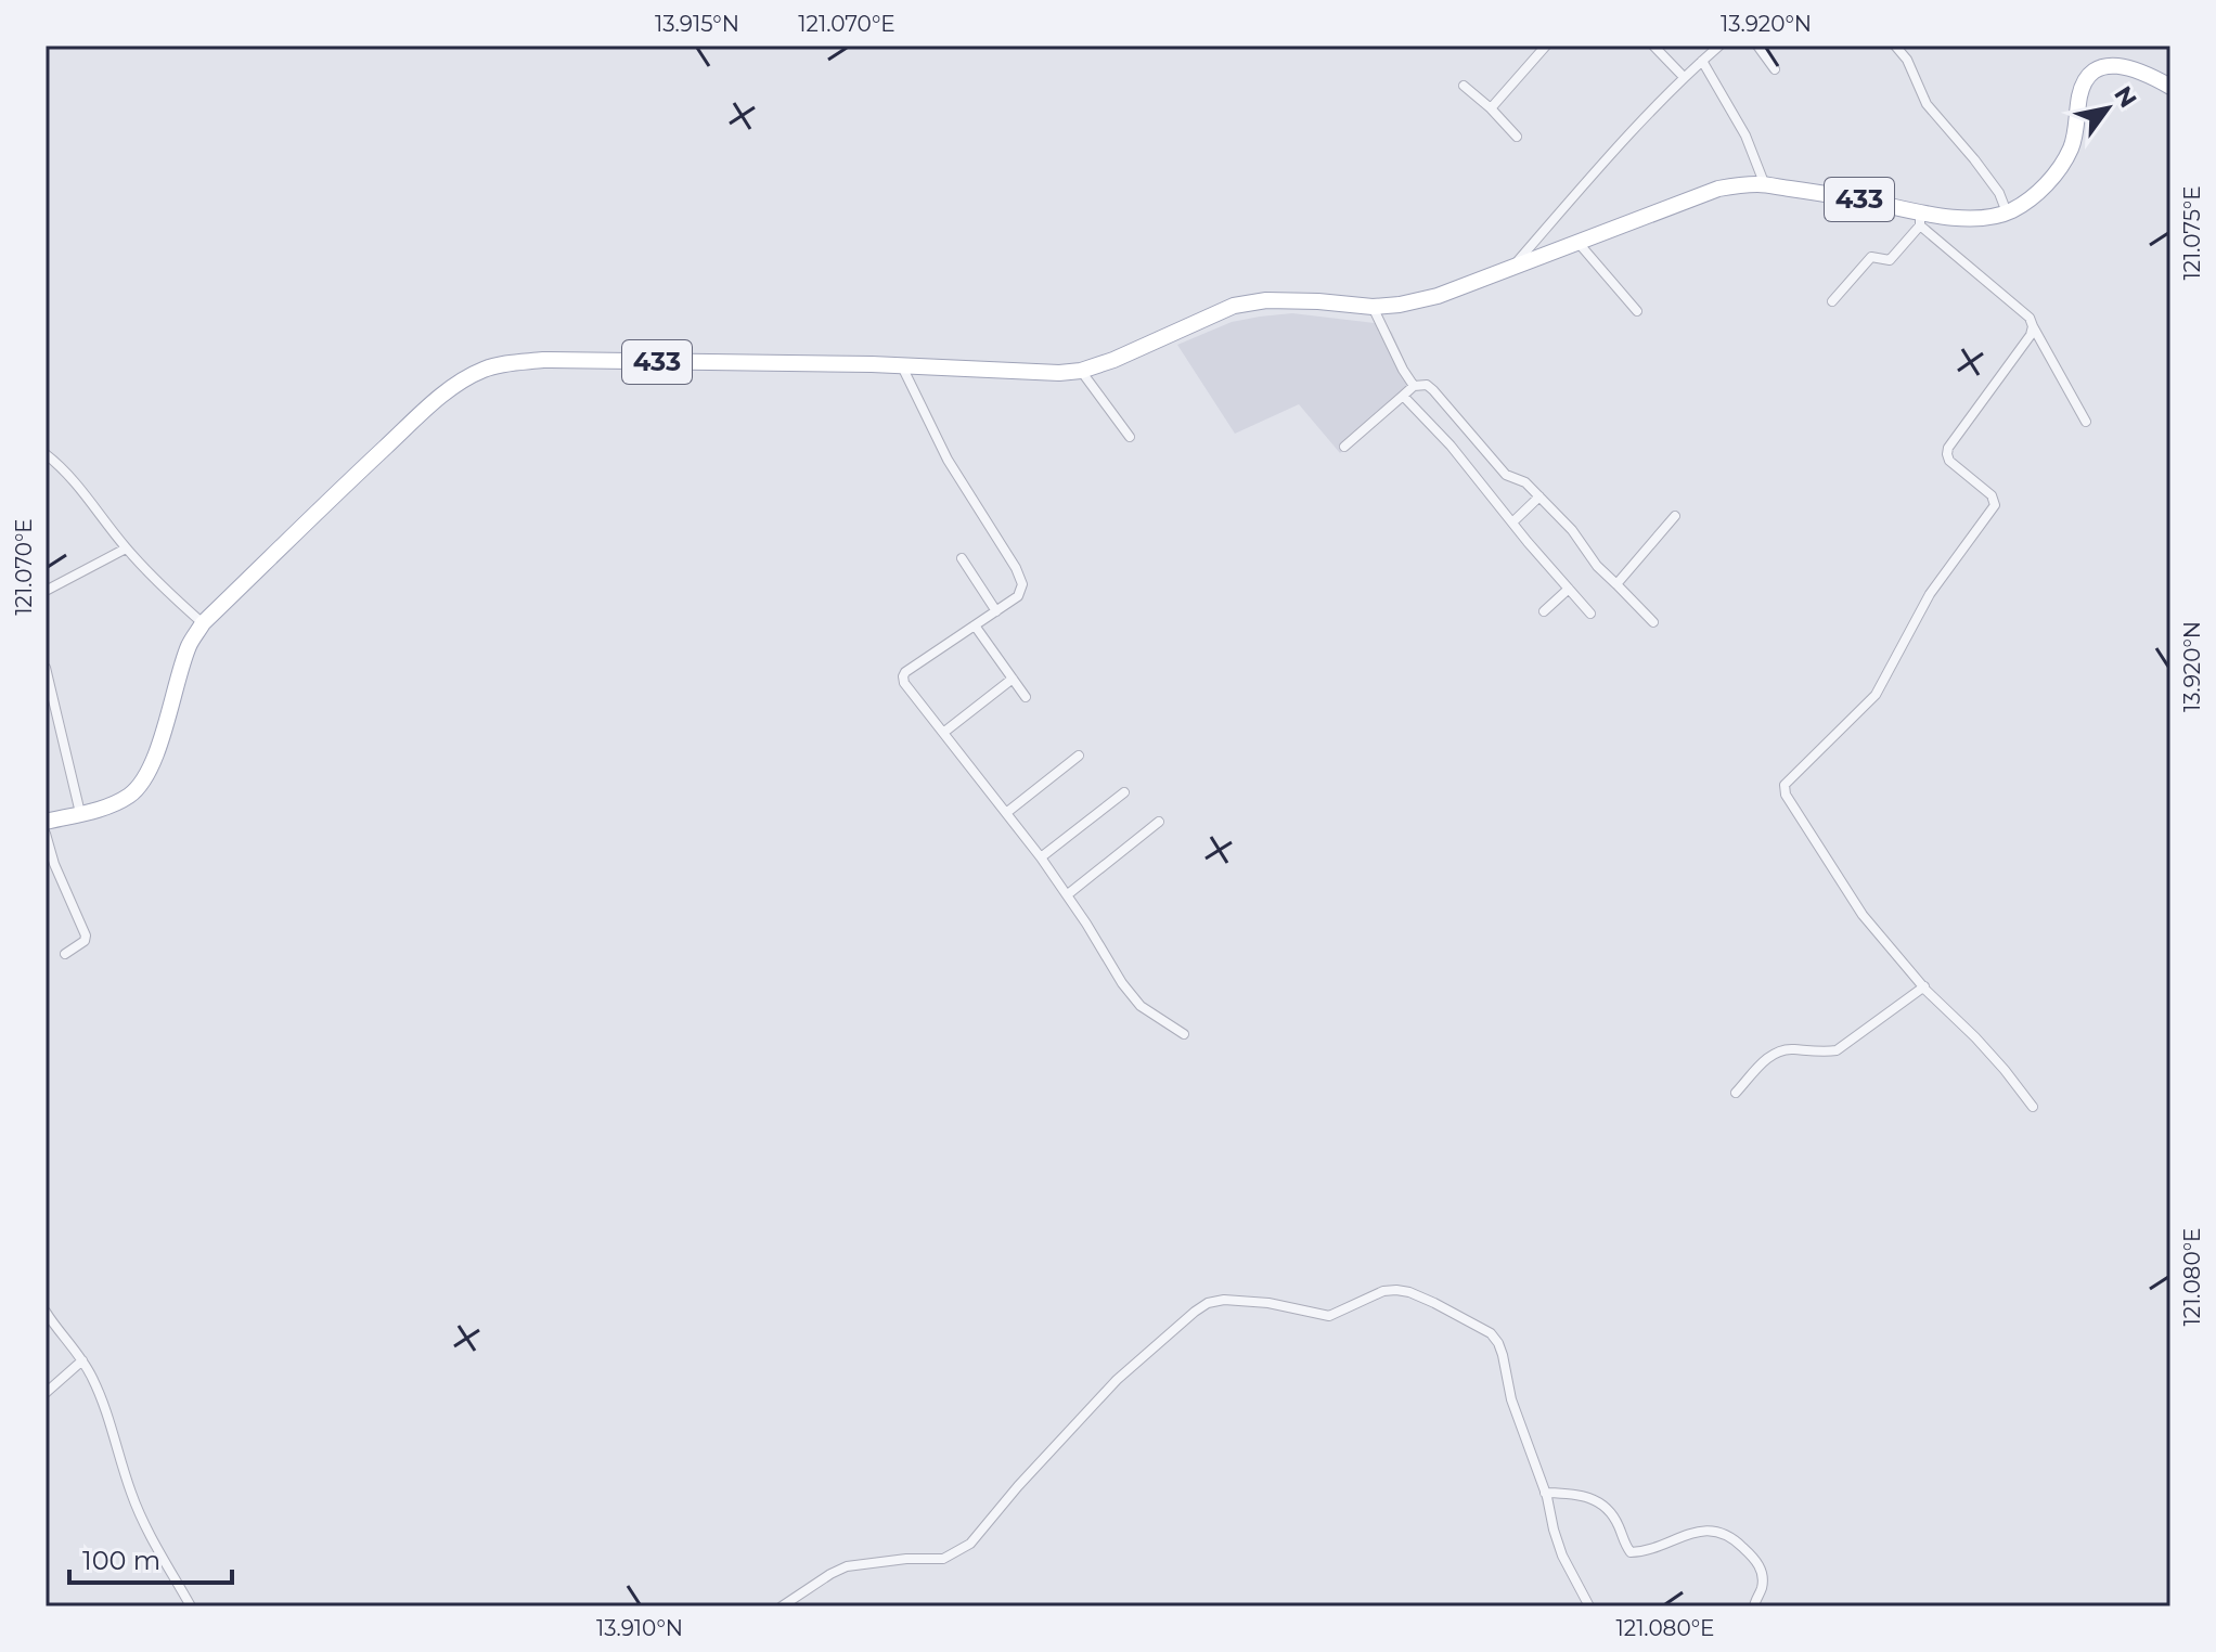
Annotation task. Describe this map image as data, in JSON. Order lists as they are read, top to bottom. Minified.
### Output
{"streets":{"main road":["433"]},"scale_bar":"100 m","north":"top right","coordinates":["13.915°N","121.070°E","13.920°N","121.075°E","121.080°E","13.910°N"]}
